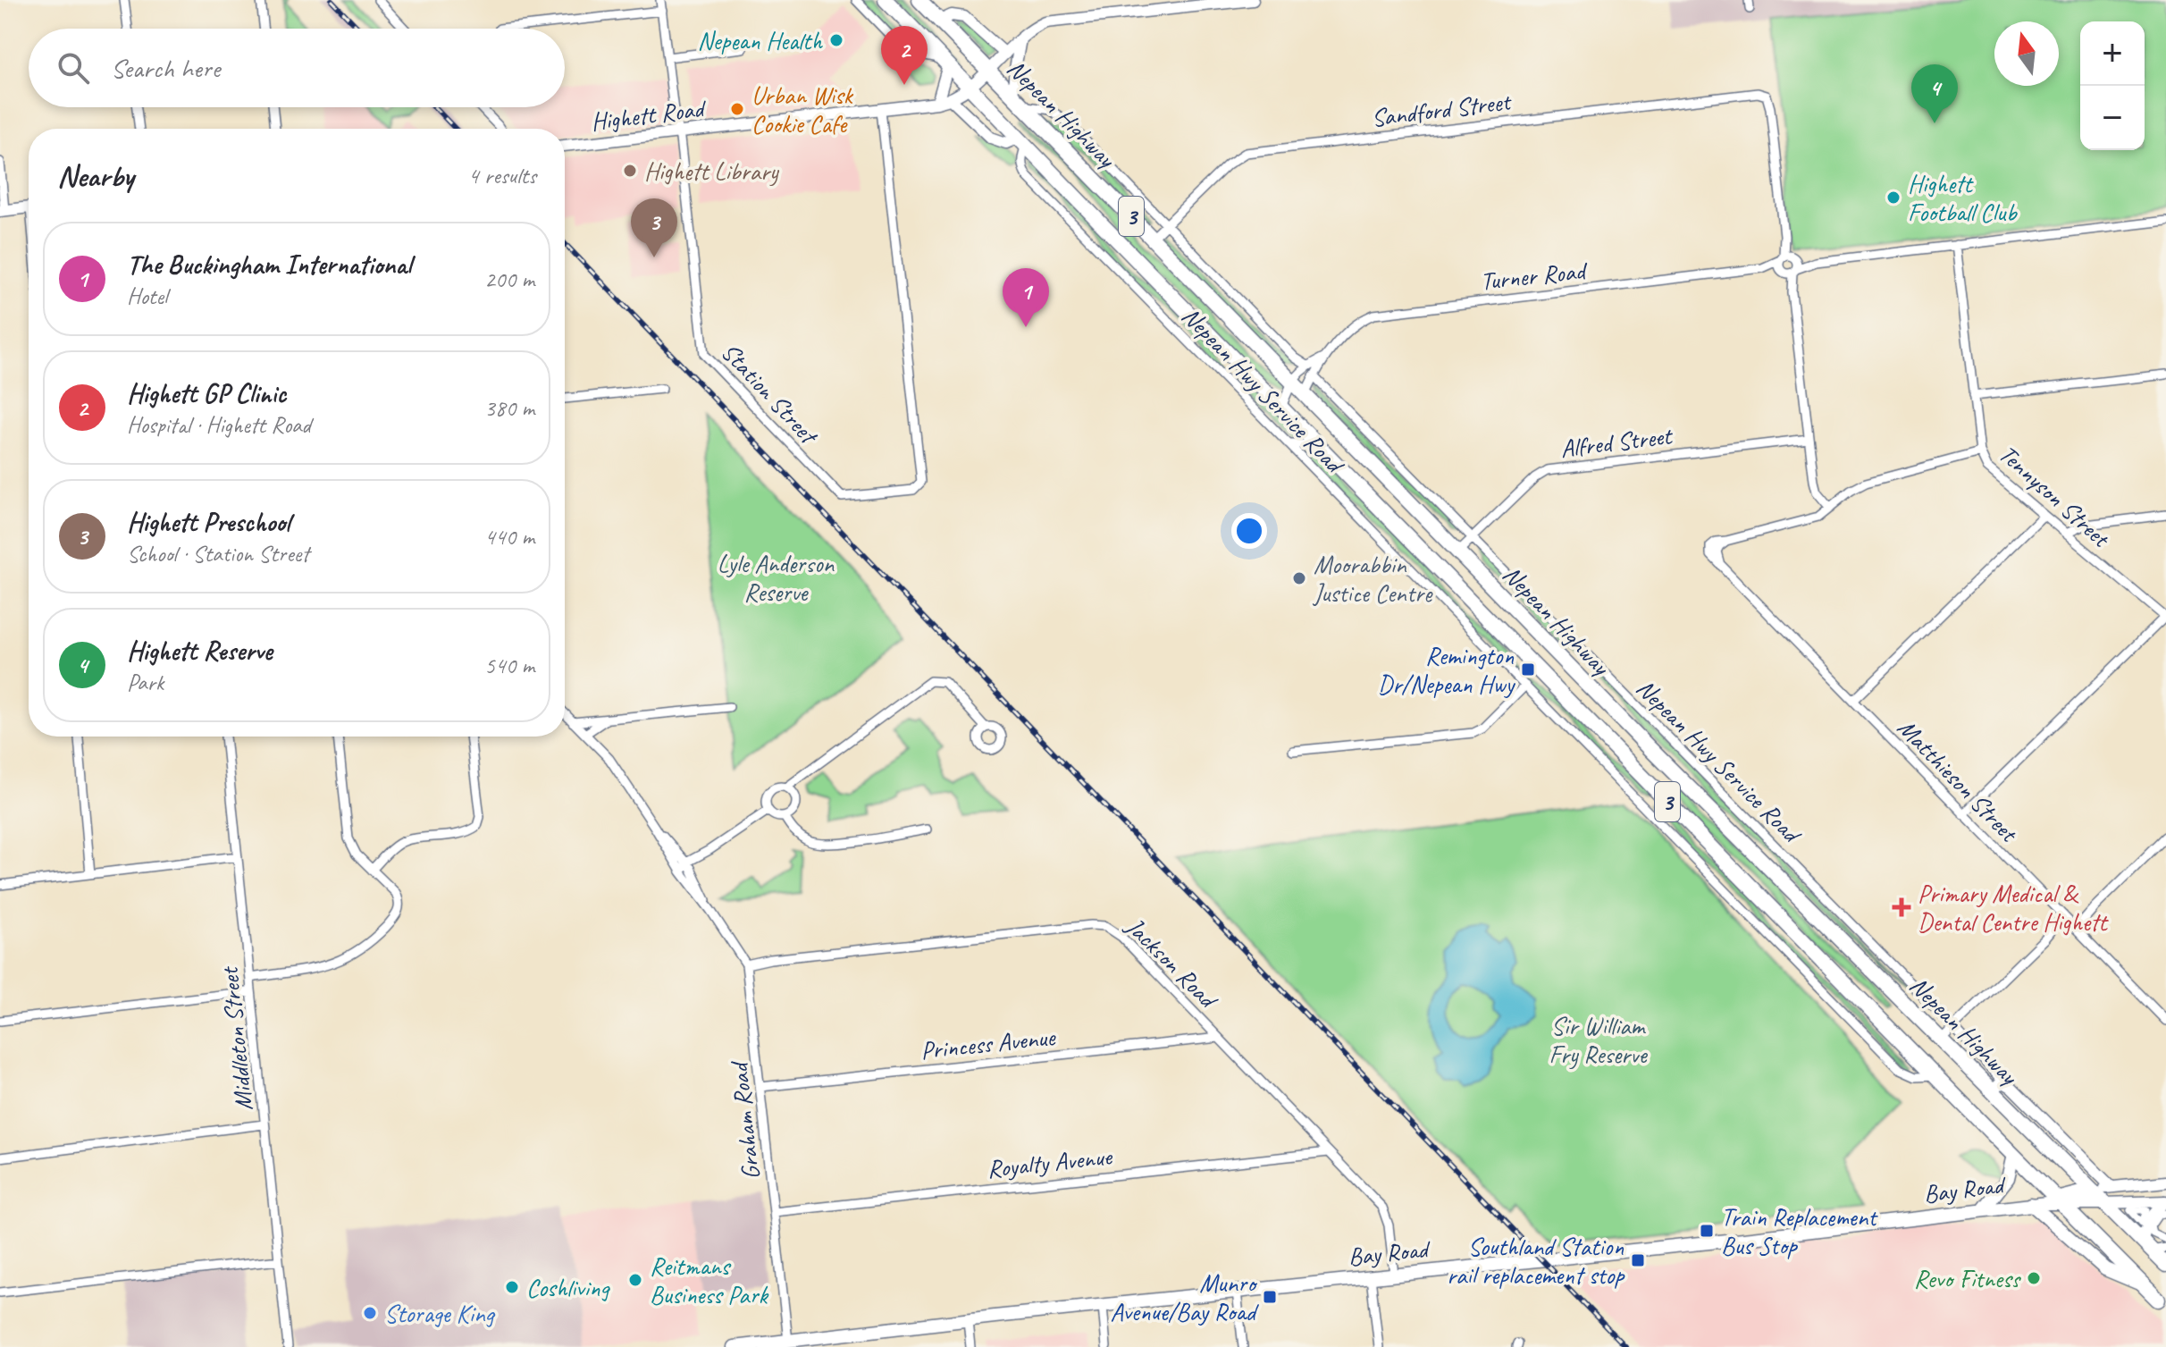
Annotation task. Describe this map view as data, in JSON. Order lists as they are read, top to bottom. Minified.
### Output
{"streets":{"highway":["Nepean Highway","3"],"main road":["Bay Road"],"street":["Sandford Street","Highett Road","Turner Road","Nepean Hwy Service Road","Station Street","Alfred Street","Tennyson Street","Matthieson Street","Jackson Road","Middleton Street","Princess Avenue","Graham Road","Royalty Avenue"]},"crossings":[["Sandford Street","Nepean Highway"],["Sandford Street","Turner Road"],["Sandford Street","Nepean Hwy Service Road"],["Nepean Highway","Highett Road"],["Nepean Highway","Turner Road"],["Nepean Highway","Nepean Hwy Service Road"],["Nepean Highway","Alfred Street"],["Nepean Highway","Bay Road"],["Highett Road","Station Street"],["Turner Road","Nepean Hwy Service Road"],["Turner Road","Tennyson Street"],["Nepean Hwy Service Road","Alfred Street"],["Jackson Road","Princess Avenue"],["Jackson Road","Graham Road"],["Jackson Road","Royalty Avenue"],["Jackson Road","Bay Road"],["Princess Avenue","Graham Road"],["Graham Road","Royalty Avenue"],["Graham Road","Bay Road"]],"parks":["Lyle Anderson Reserve","Sir William Fry Reserve"],"places":{"other":["Nepean Health","Urban Wisk Cookie Cafe","Highett Library","Highett Football Club","Moorabbin Justice Centre","Revo Fitness","Reitmans Business Park","Coshliving","Storage King"],"transit":["Remington Dr/Nepean Hwy","Train Replacement Bus Stop","Southland Station rail replacement stop","Munro Avenue/Bay Road"],"health":["Primary Medical & Dental Centre Highett"]},"north":"top","page":{"map_buttons":["+","−"],"pins":["2","4","3","1"],"search":"Search here","heading":["Nearby","4 results"],"list":[{"mark":"1","name":"The Buckingham International","note":"Hotel","value":"200 m"},{"mark":"2","name":"Highett GP Clinic","note":"Hospital · Highett Road","value":"380 m"},{"mark":"3","name":"Highett Preschool","note":"School · Station Street","value":"440 m"},{"mark":"4","name":"Highett Reserve","note":"Park","value":"540 m"}]}}
